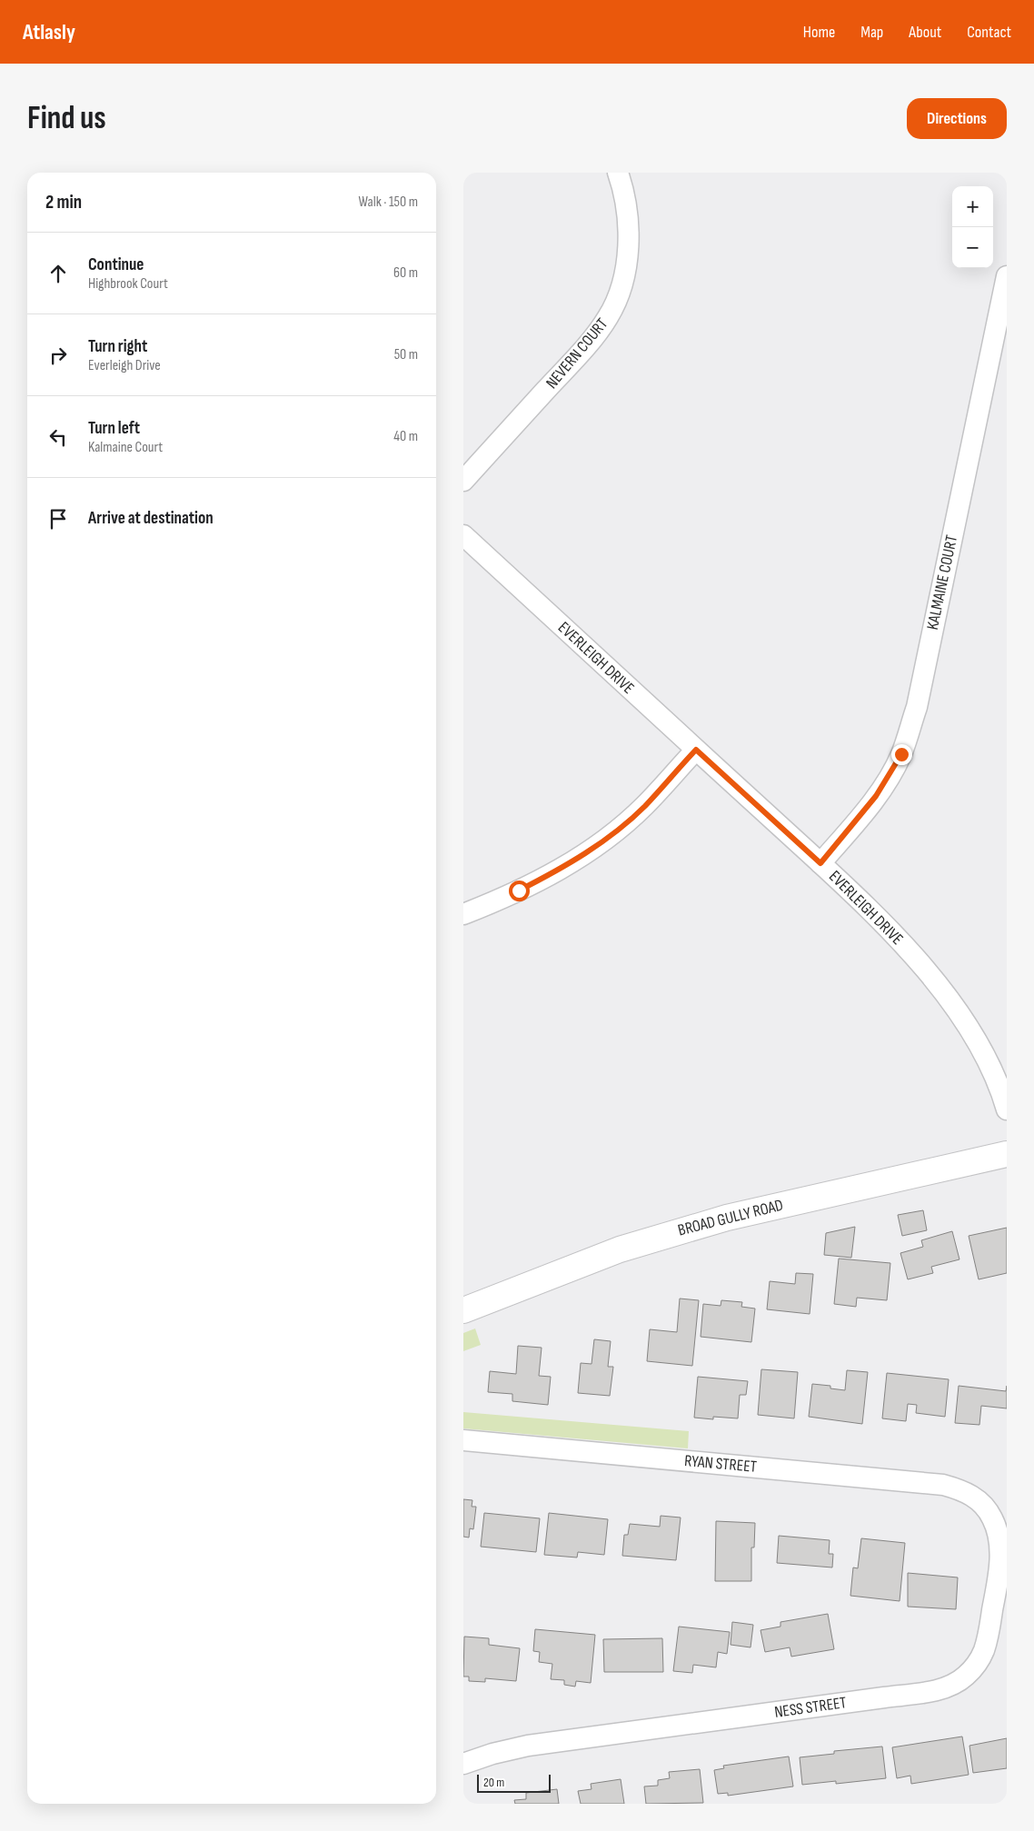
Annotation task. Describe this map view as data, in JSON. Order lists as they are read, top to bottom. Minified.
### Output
{"streets":{"street":["NEVERN COURT","KALMAINE COURT","EVERLEIGH DRIVE","BROAD GULLY ROAD","RYAN STREET","NESS STREET"]},"crossings":[["KALMAINE COURT","EVERLEIGH DRIVE"],["RYAN STREET","NESS STREET"]],"scale_bar":"20 m","page":{"header":"Atlasly","nav":["Home","Map","About","Contact"],"buttons":"Directions","title":"Find us","heading":["2 min","Walk · 150 m"],"map_buttons":["+","−"],"list":[["Continue","Highbrook Court","60 m"],["Turn right","Everleigh Drive","50 m"],["Turn left","Kalmaine Court","40 m"],"Arrive at destination"],"scale":"20 m"}}
